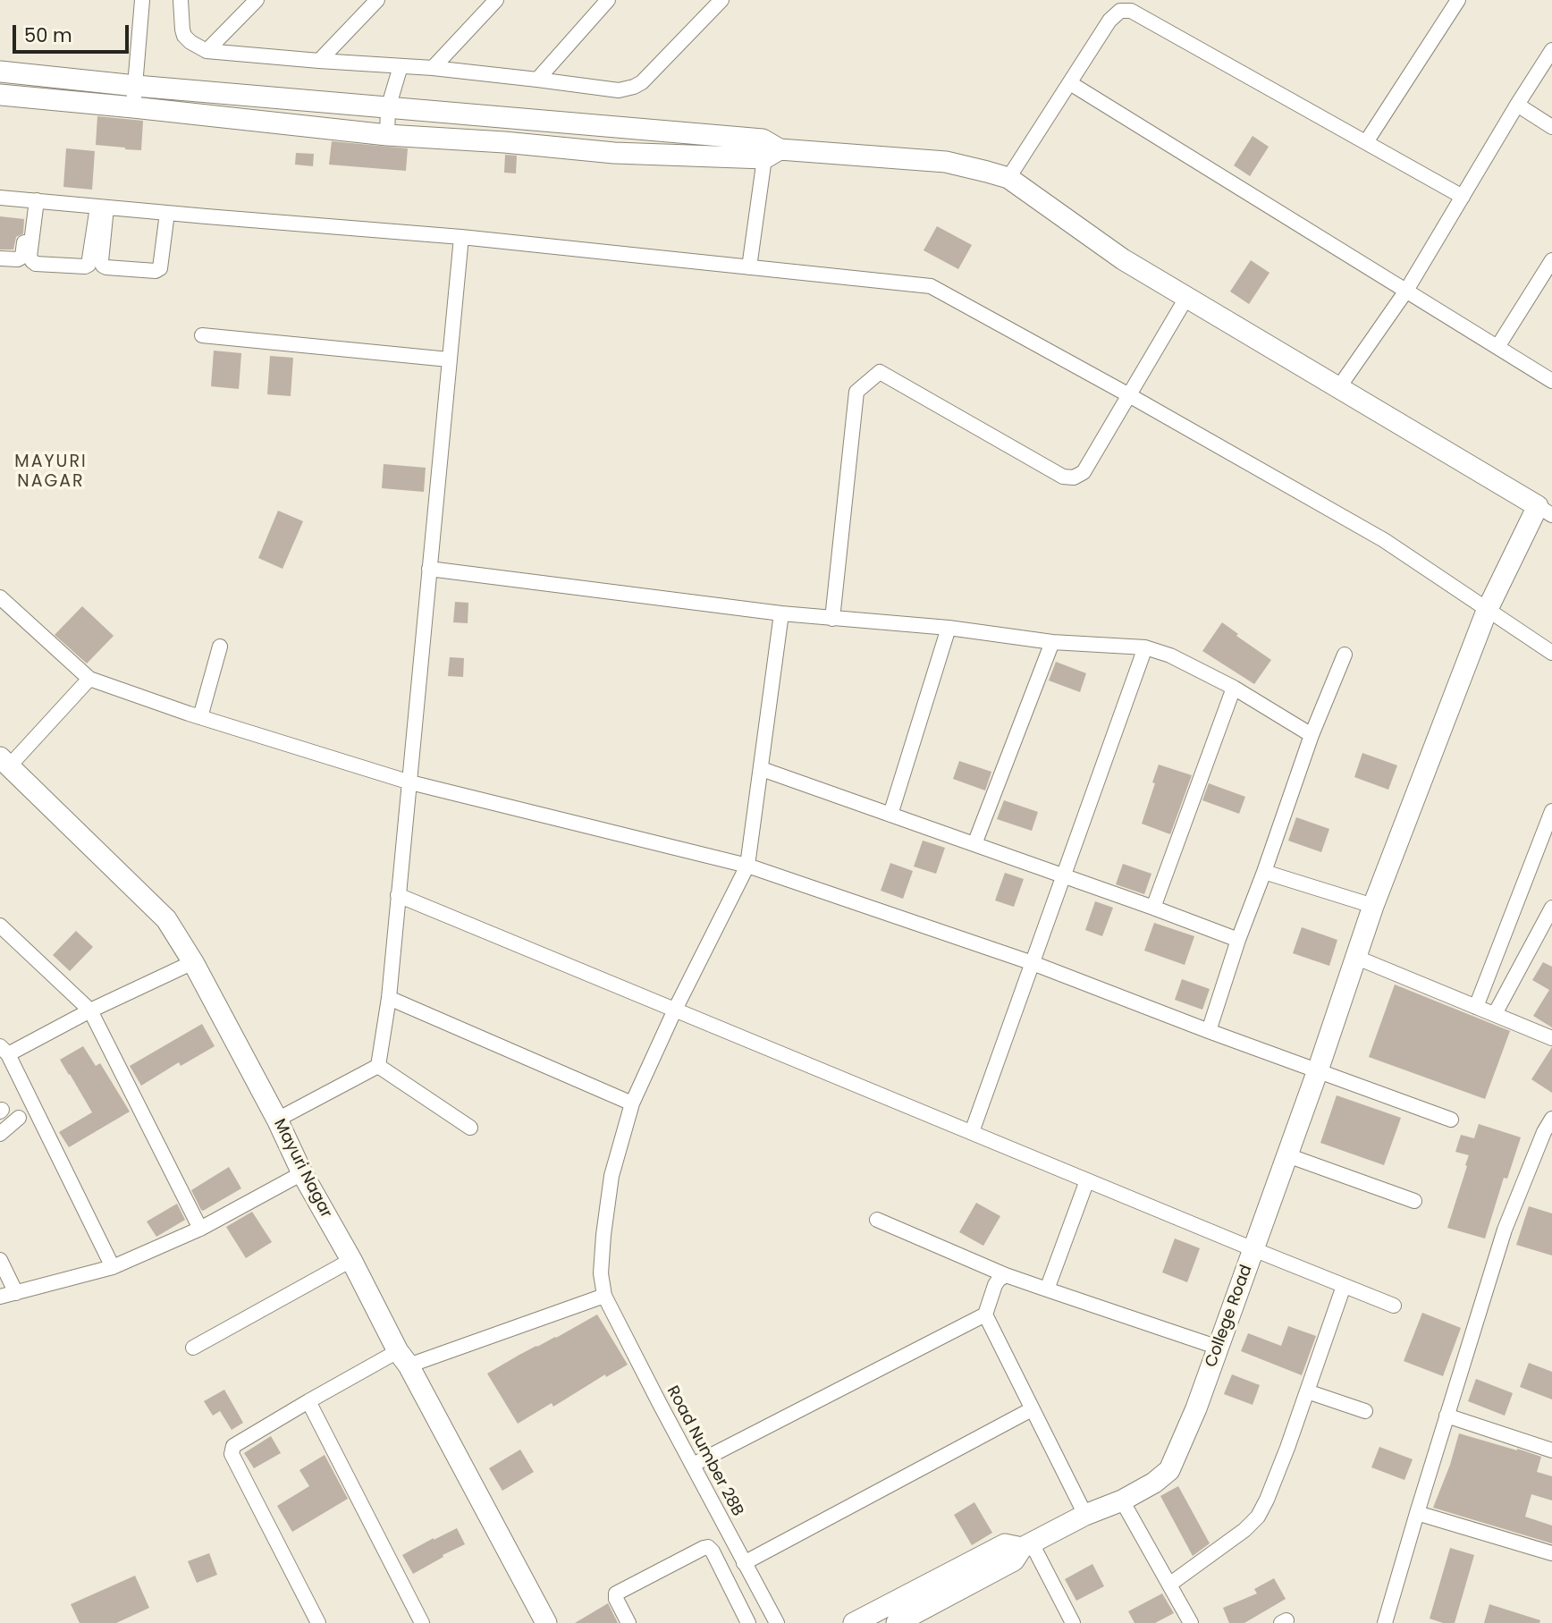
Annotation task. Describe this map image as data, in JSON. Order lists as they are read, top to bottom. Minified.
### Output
{"streets":{"street":["Mayuri Nagar","College Road","Road Number 28B"]},"districts":["MAYURI NAGAR"],"scale_bar":"50 m"}
